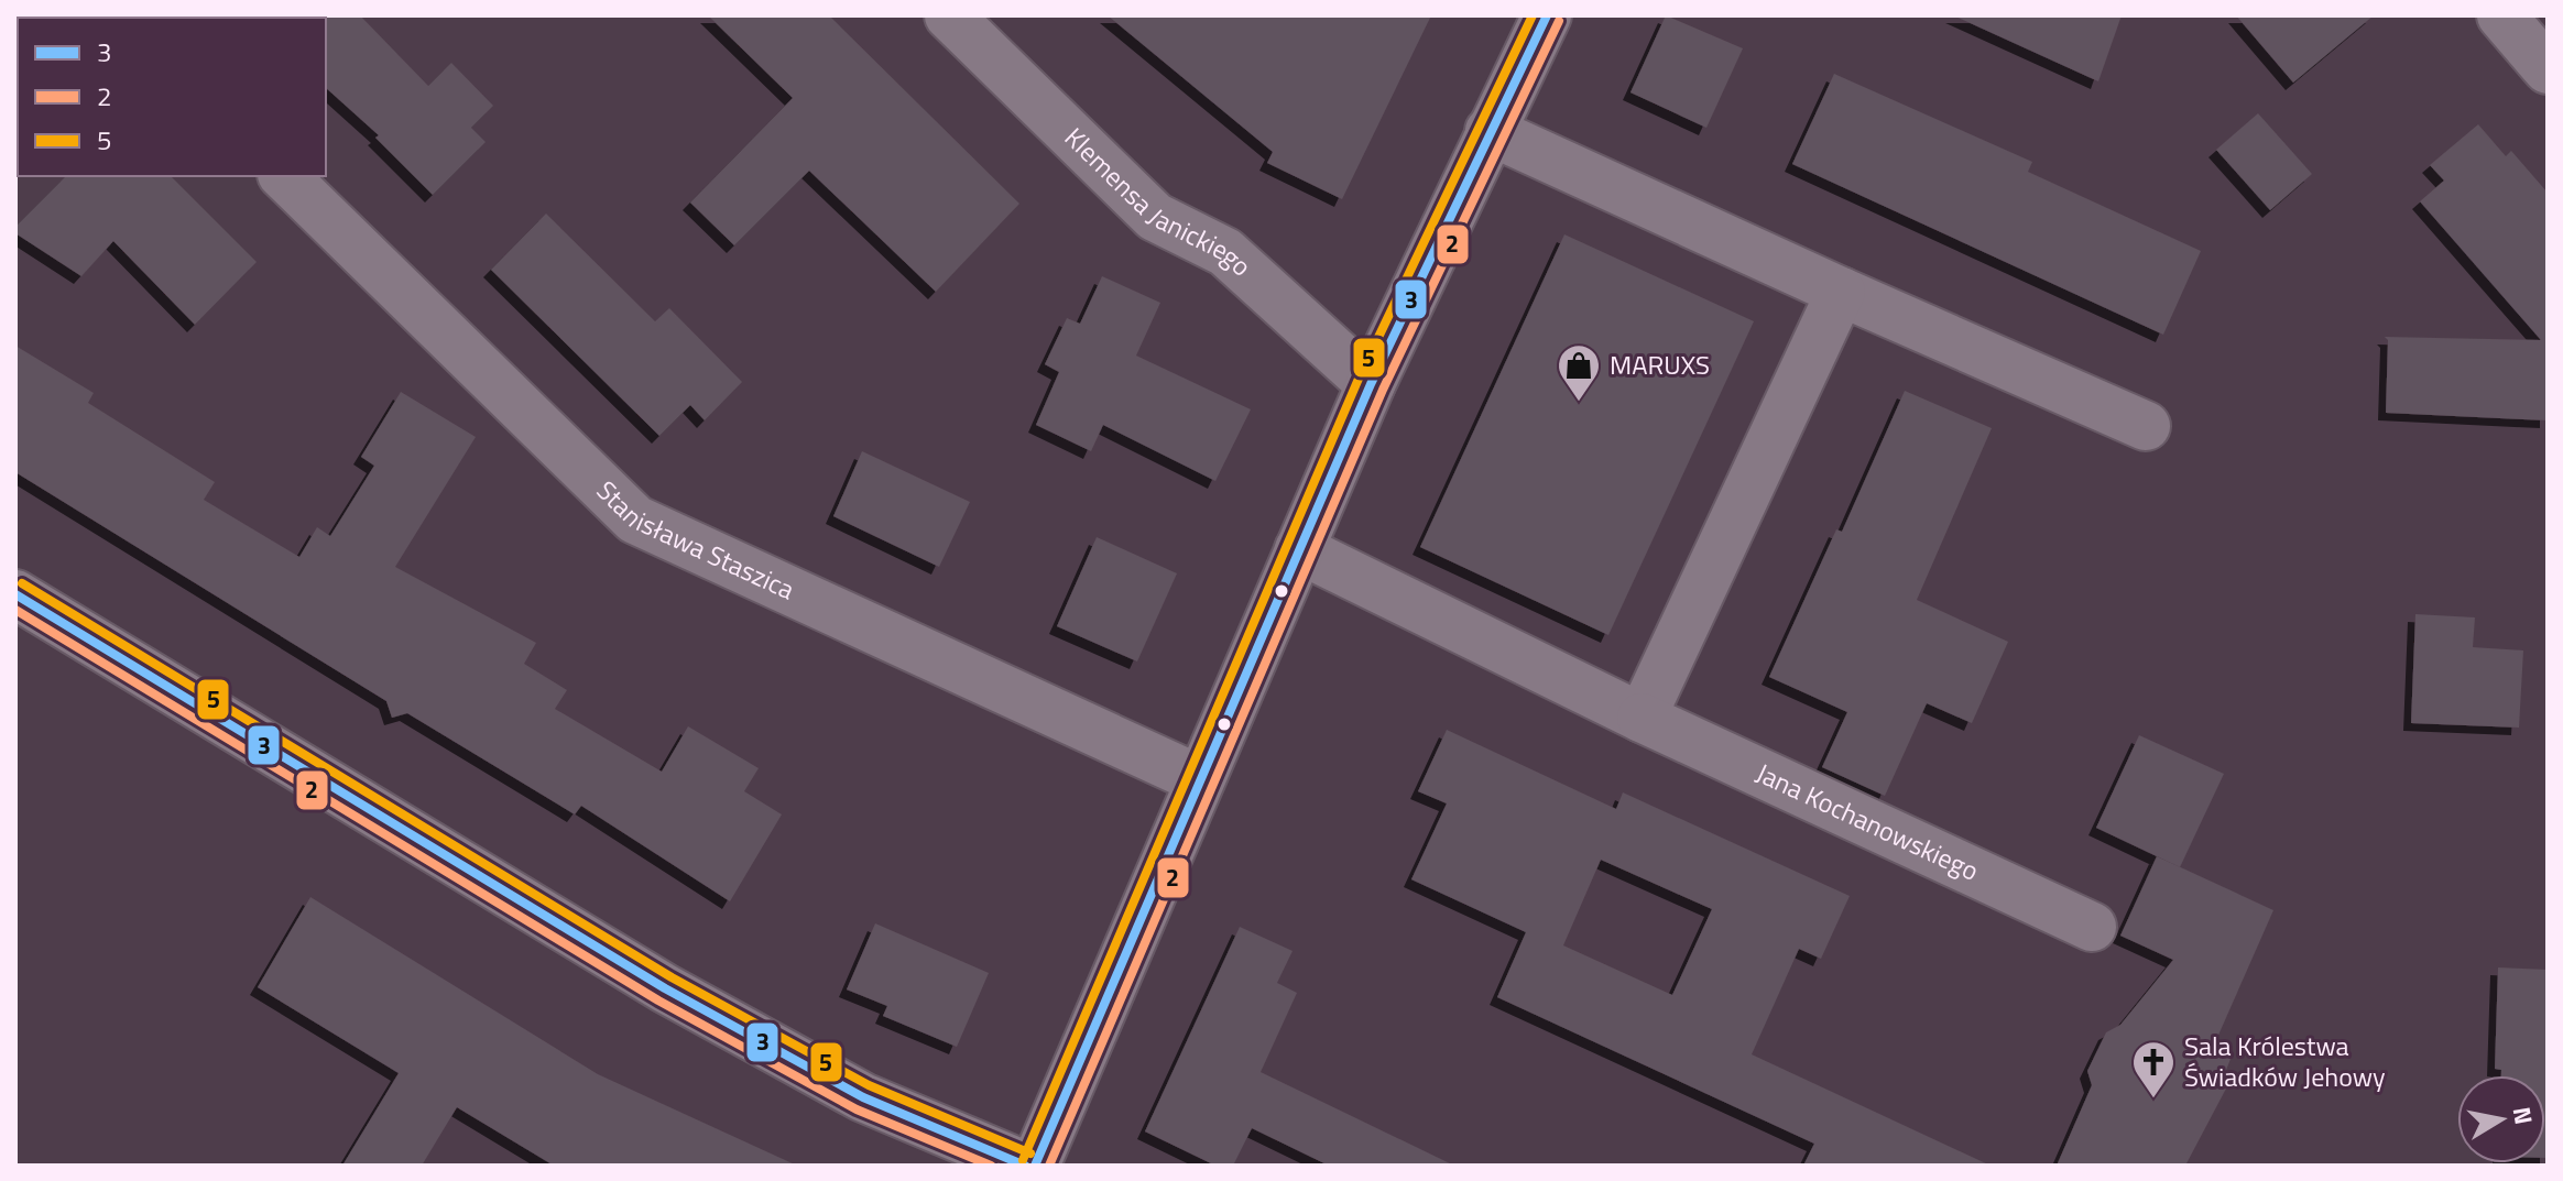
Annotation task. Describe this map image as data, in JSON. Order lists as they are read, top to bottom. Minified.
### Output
{"streets":{"street":["Klemensa Janickiego","Stanisława Staszica","Jana Kochanowskiego"]},"places":{"shop":["MARUXS"],"church":["Sala Królestwa Świadków Jehowy"]},"lines":["transit line 3","transit line 5","transit line 2"],"legend":["3","2","5"],"north":"right"}
